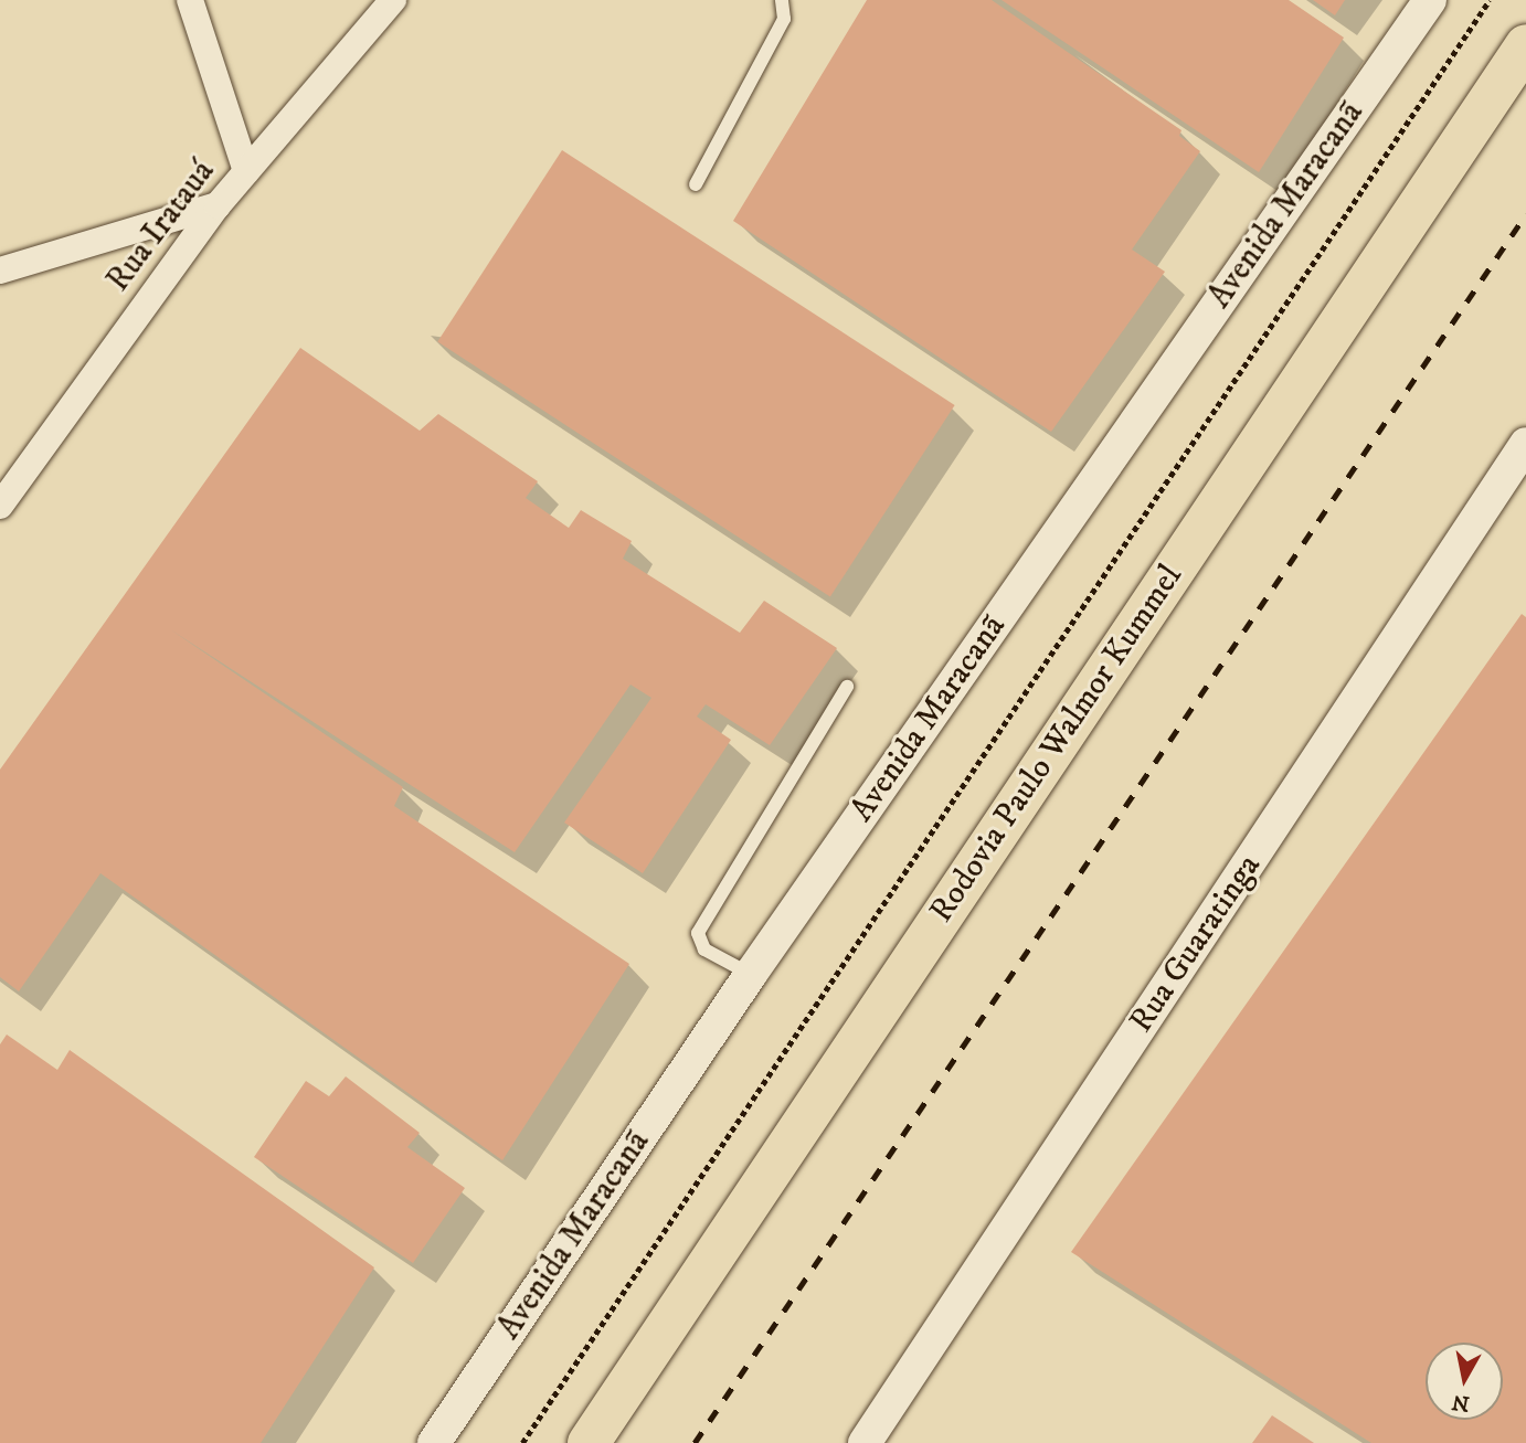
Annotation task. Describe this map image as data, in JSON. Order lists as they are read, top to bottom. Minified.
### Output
{"streets":{"highway":["Rodovia Paulo Walmor Kummel"],"street":["Avenida Maracanã","Rua Iratauá","Rua Guaratinga"]},"north":"bottom"}
